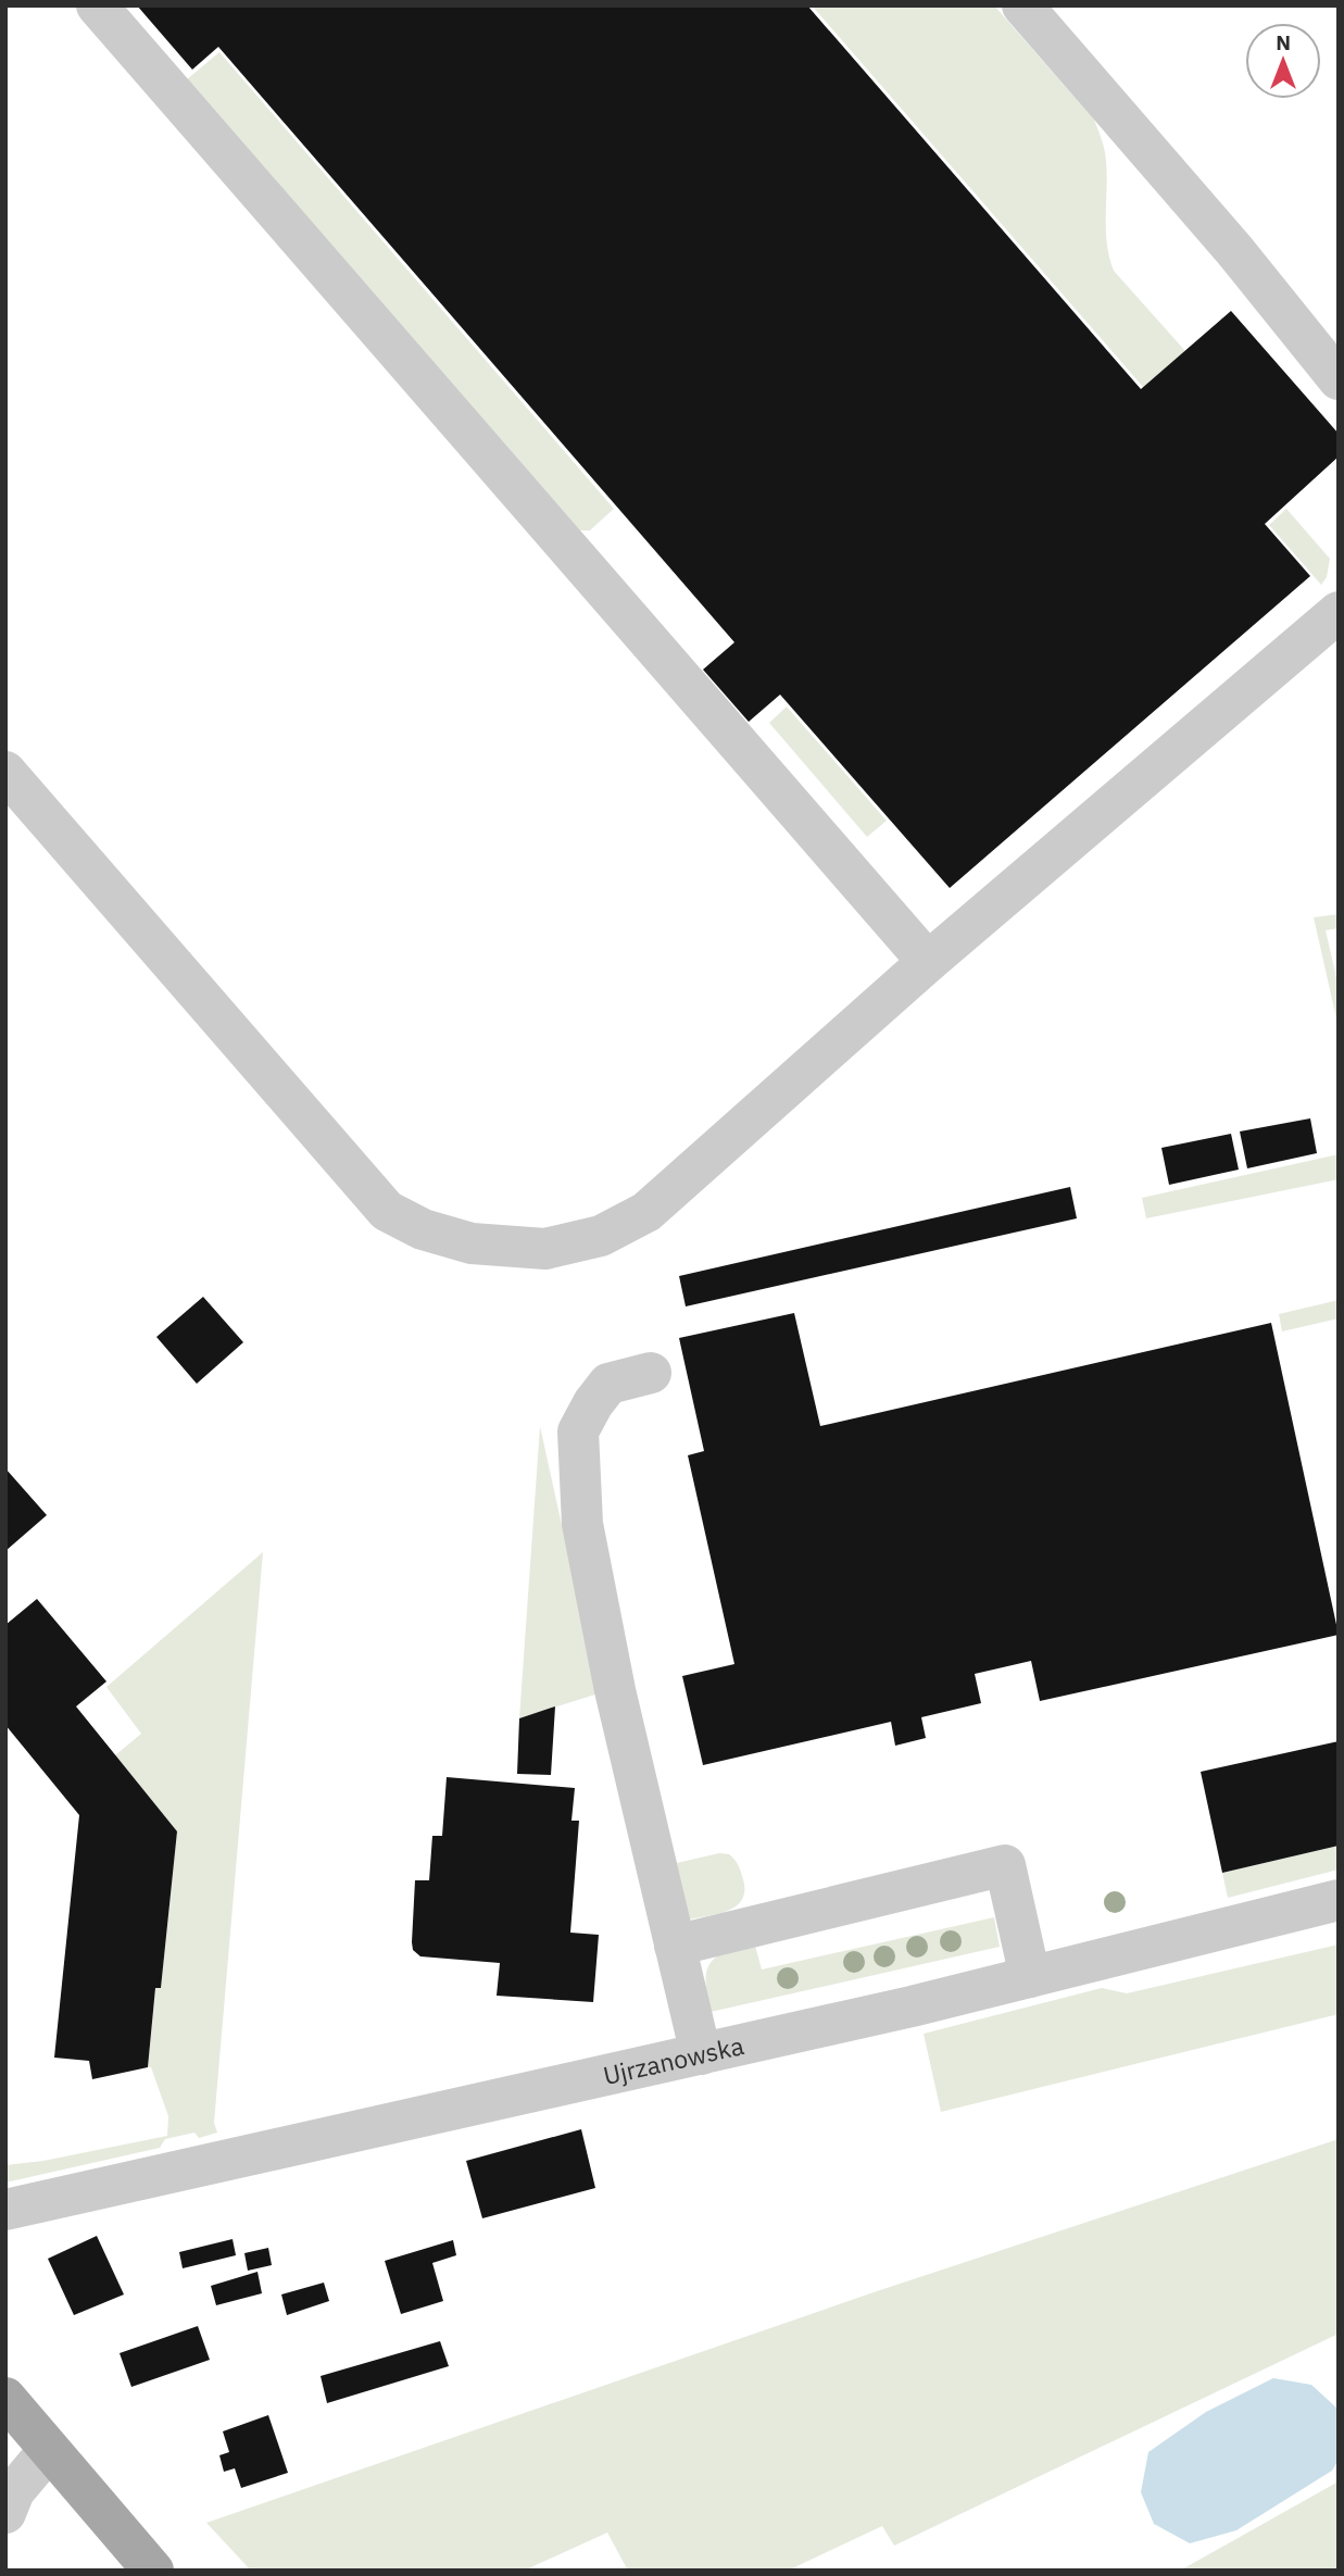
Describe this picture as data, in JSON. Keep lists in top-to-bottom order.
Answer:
{
  "streets": {
    "street": ["Ujrzanowska"]
  },
  "north": "top"
}
